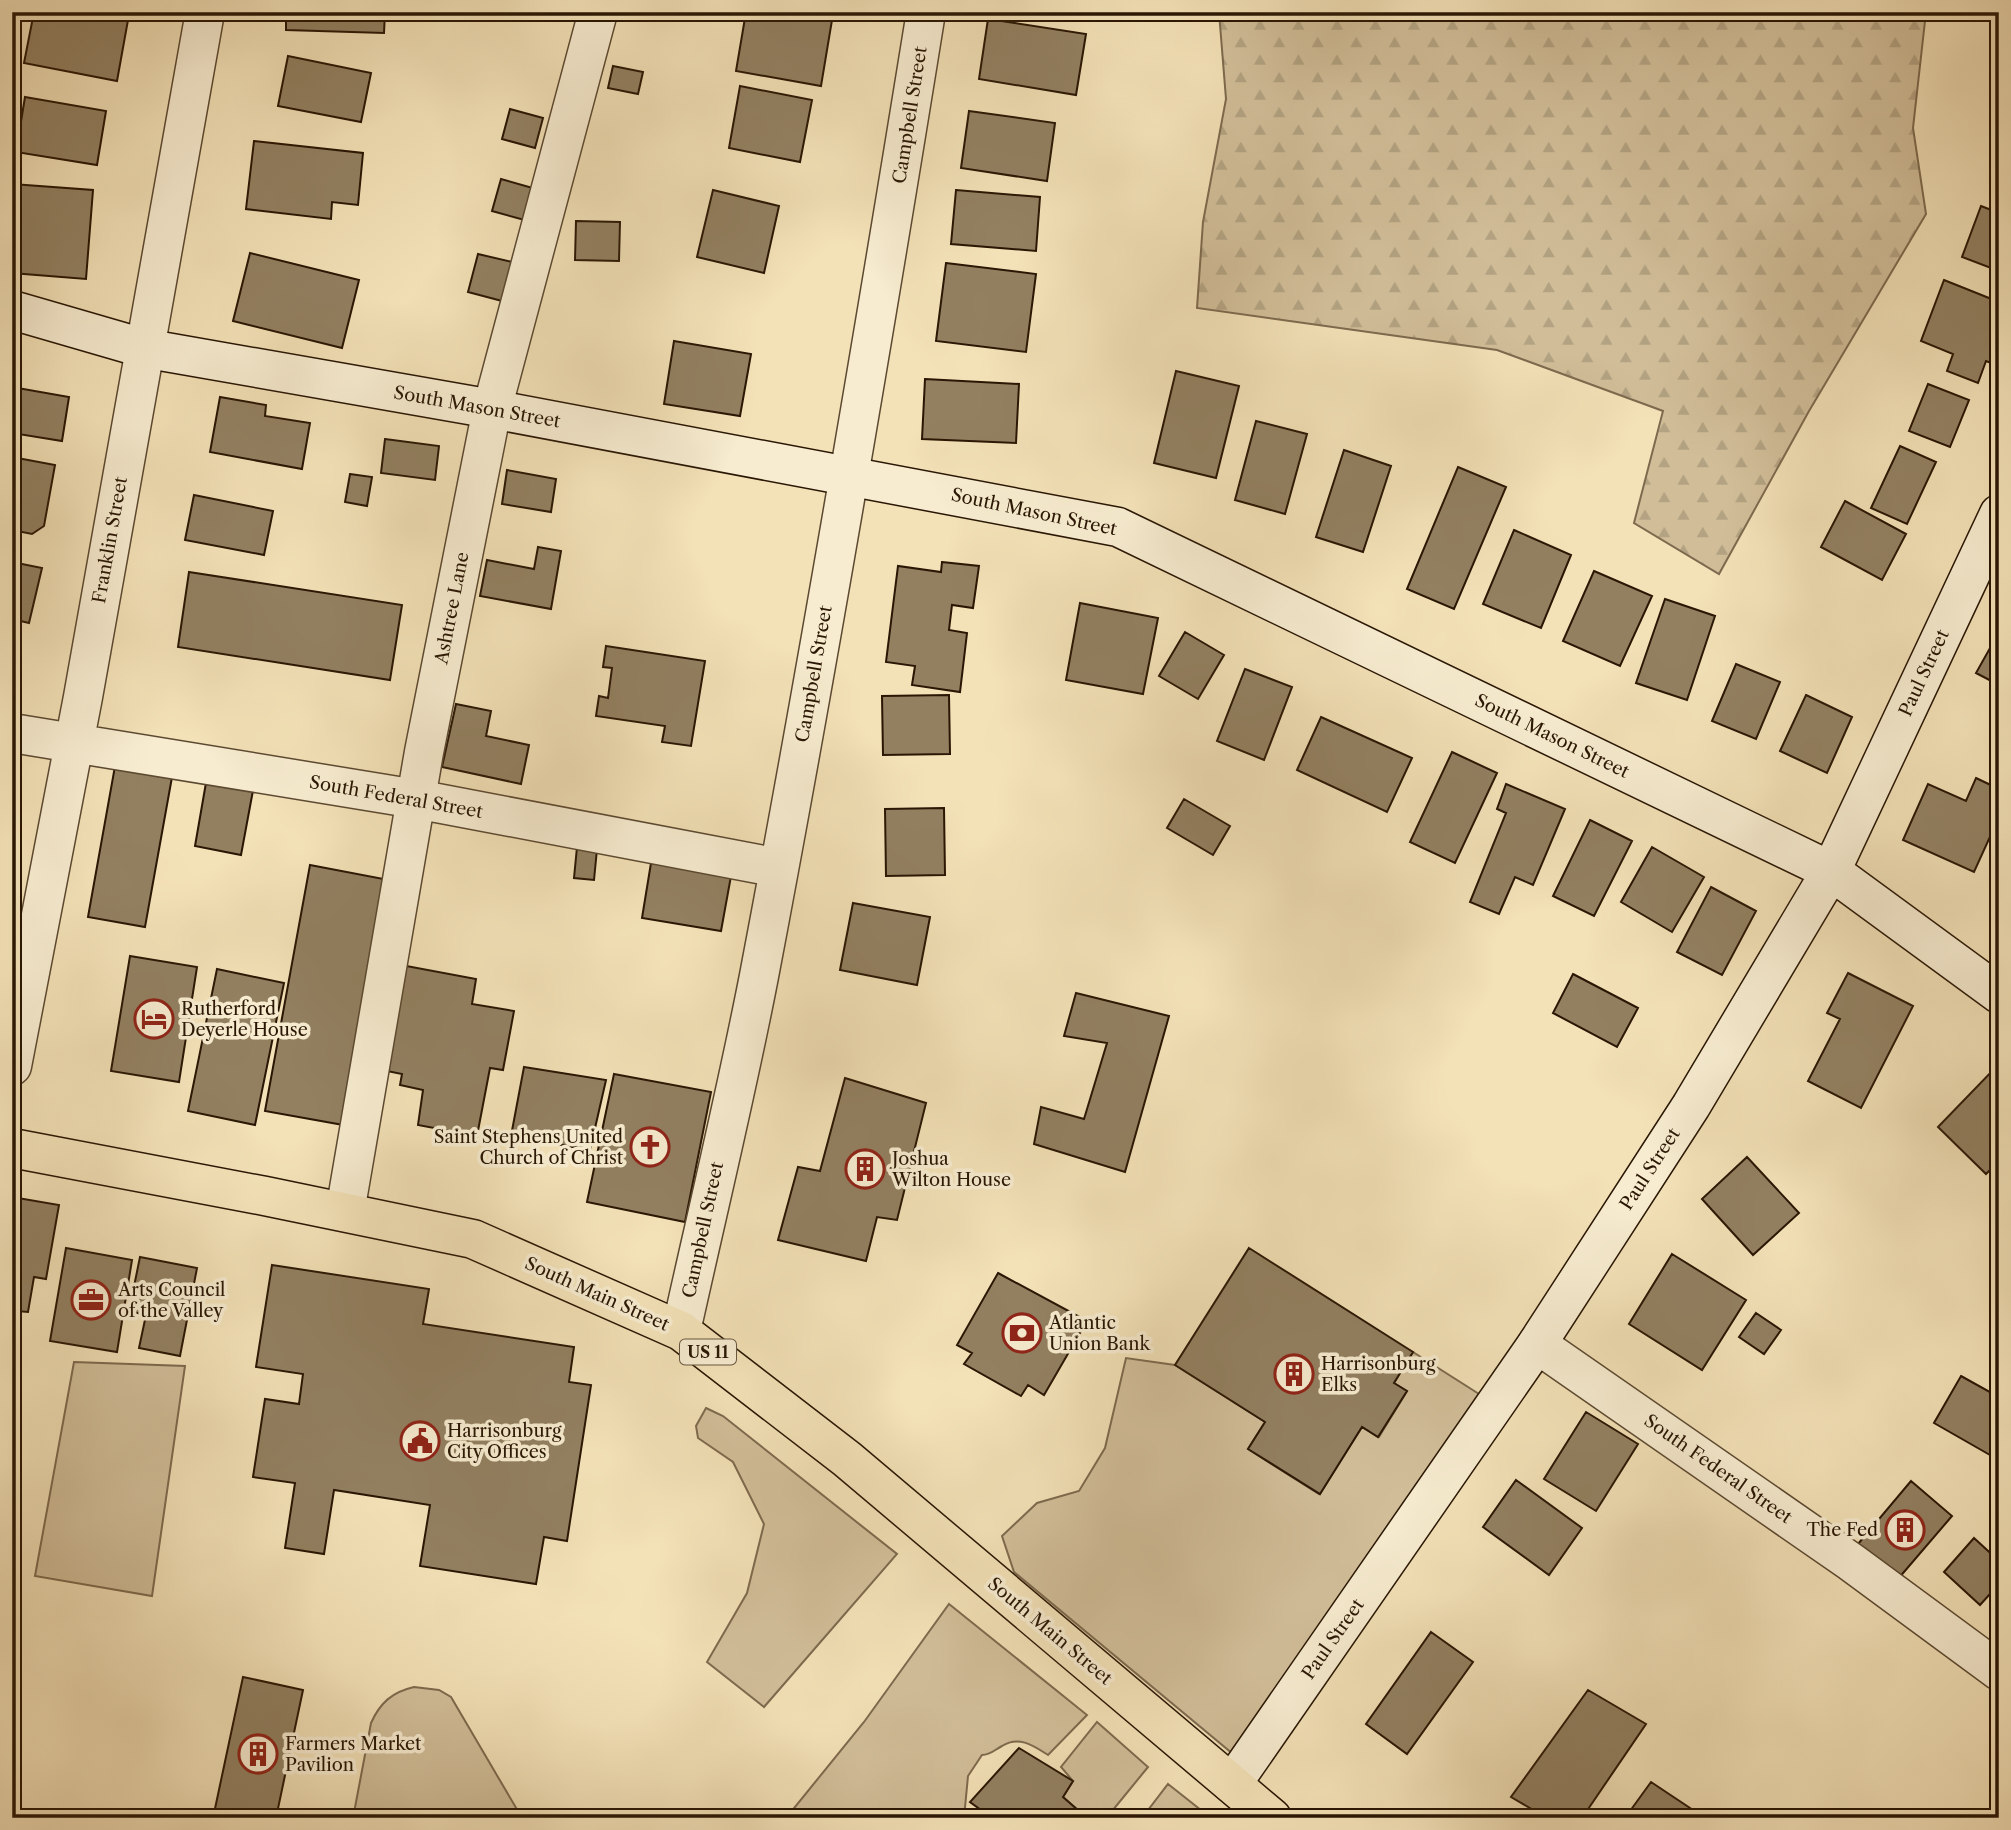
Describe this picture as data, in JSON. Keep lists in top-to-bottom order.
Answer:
{
  "streets": {
    "main road": ["South Main Street", "US 11"],
    "street": [
      "Campbell Street",
      "South Mason Street",
      "Franklin Street",
      "Ashtree Lane",
      "Paul Street",
      "South Federal Street"
    ]
  },
  "crossings": [
    ["Campbell Street", "South Mason Street"],
    ["Campbell Street", "South Federal Street"],
    ["Campbell Street", "South Main Street"],
    ["South Mason Street", "Franklin Street"],
    ["South Mason Street", "Ashtree Lane"],
    ["South Mason Street", "Paul Street"],
    ["Franklin Street", "South Federal Street"],
    ["Ashtree Lane", "South Federal Street"],
    ["Ashtree Lane", "South Main Street"],
    ["Paul Street", "South Federal Street"],
    ["Paul Street", "South Main Street"]
  ],
  "places": {
    "hotel": ["Rutherford Deyerle House"],
    "church": ["Saint Stephens United Church of Christ"],
    "building": [
      "Joshua Wilton House",
      "Harrisonburg Elks",
      "The Fed",
      "Farmers Market Pavilion"
    ],
    "office": ["Arts Council of the Valley"],
    "bank": ["Atlantic Union Bank"],
    "public building": ["Harrisonburg City Offices"]
  }
}
